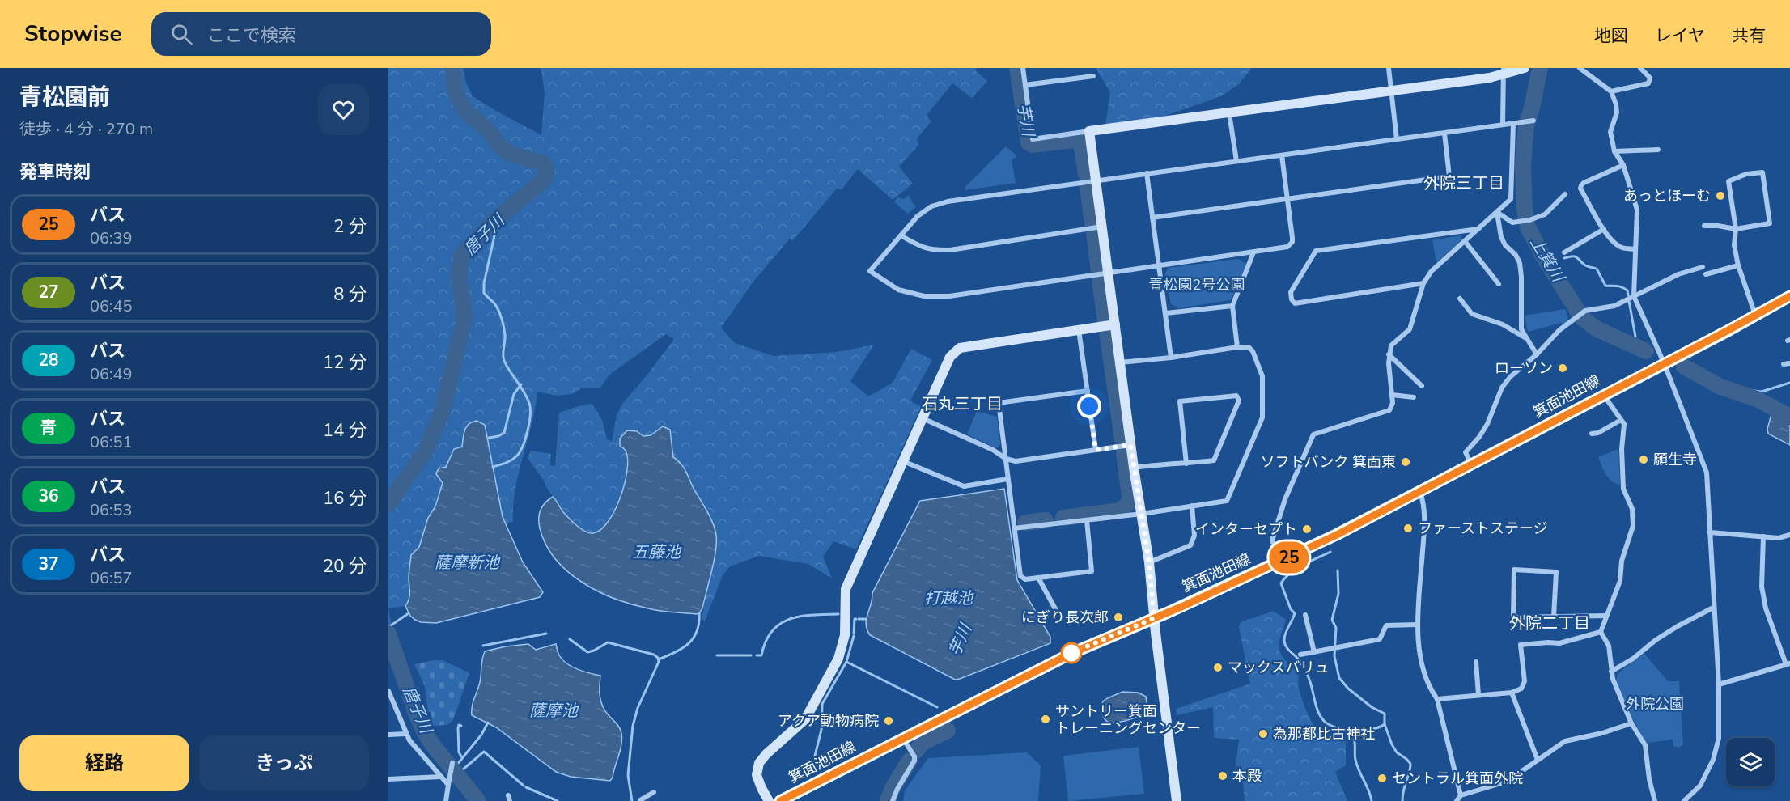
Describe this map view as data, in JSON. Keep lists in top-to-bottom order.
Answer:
{
  "streets": {
    "main road": ["箕面池田線"]
  },
  "districts": ["外院三丁目", "石丸三丁目", "外院二丁目"],
  "water": [
    "芋川",
    "唐子川",
    "上箕川",
    "五藤池",
    "薩摩新池",
    "打越池",
    "薩摩池"
  ],
  "parks": ["青松園2号公園", "外院公園"],
  "places": [
    "あっとほーむ",
    "ローソン",
    "願生寺",
    "ソフトバンク 箕面東",
    "ファーストステージ",
    "インターセプト",
    "にぎり長次郎",
    "マックスバリュ",
    "サントリー箕面 トレーニングセンター",
    "アクア動物病院",
    "為那都比古神社",
    "本殿",
    "セントラル箕面外院"
  ],
  "lines": ["bus line 25"],
  "page": {
    "header": "Stopwise",
    "search": "ここで検索",
    "nav": ["地図", "レイヤ", "共有"],
    "heading": [
      ["青松園前", "徒歩 · 4 分 · 270 m"],
      "発車時刻"
    ],
    "on_map": "25",
    "list": [
      {
        "mark": "25",
        "name": "バス",
        "note": "06:39",
        "value": "2 分"
      },
      {
        "mark": "27",
        "name": "バス",
        "note": "06:45",
        "value": "8 分"
      },
      {
        "mark": "28",
        "name": "バス",
        "note": "06:49",
        "value": "12 分"
      },
      {
        "mark": "青",
        "name": "バス",
        "note": "06:51",
        "value": "14 分"
      },
      {
        "mark": "36",
        "name": "バス",
        "note": "06:53",
        "value": "16 分"
      },
      {
        "mark": "37",
        "name": "バス",
        "note": "06:57",
        "value": "20 分"
      }
    ],
    "buttons": ["経路", "きっぷ"]
  }
}
